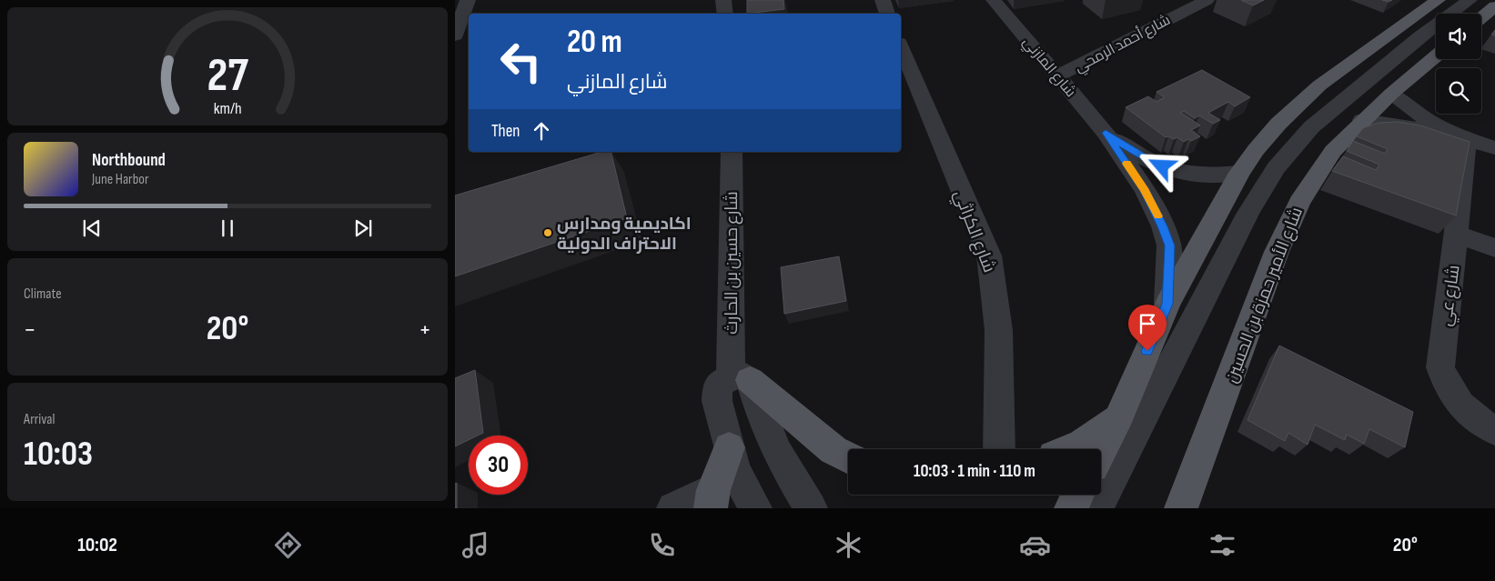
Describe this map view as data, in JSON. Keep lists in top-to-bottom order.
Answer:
{
  "streets": {
    "main road": ["شارع الأمير حمزة بن الحسين"],
    "street": [
      "شارع أحمد الرمحي",
      "شارع المازني",
      "شارع الكراثي",
      "شارع حسين بن الحارث",
      "شارع عي"
    ]
  },
  "crossings": [
    ["شارع أحمد الرمحي", "شارع المازني"]
  ],
  "places": ["اكاديمية ومدارس الاحتراف الدولية"],
  "page": {
    "turn": ["20 m", "شارع المازني"],
    "then": "Then",
    "song": ["Northbound", "June Harbor"],
    "tile": [
      "Climate",
      ["Arrival", "10:03"]
    ],
    "heat": ["−", "20°", "+"],
    "limit": "30",
    "trip": "10:03 · 1 min · 110 m",
    "tabs": ["10:02", "20°"],
    "gauge": ["27", "km/h"]
  }
}
